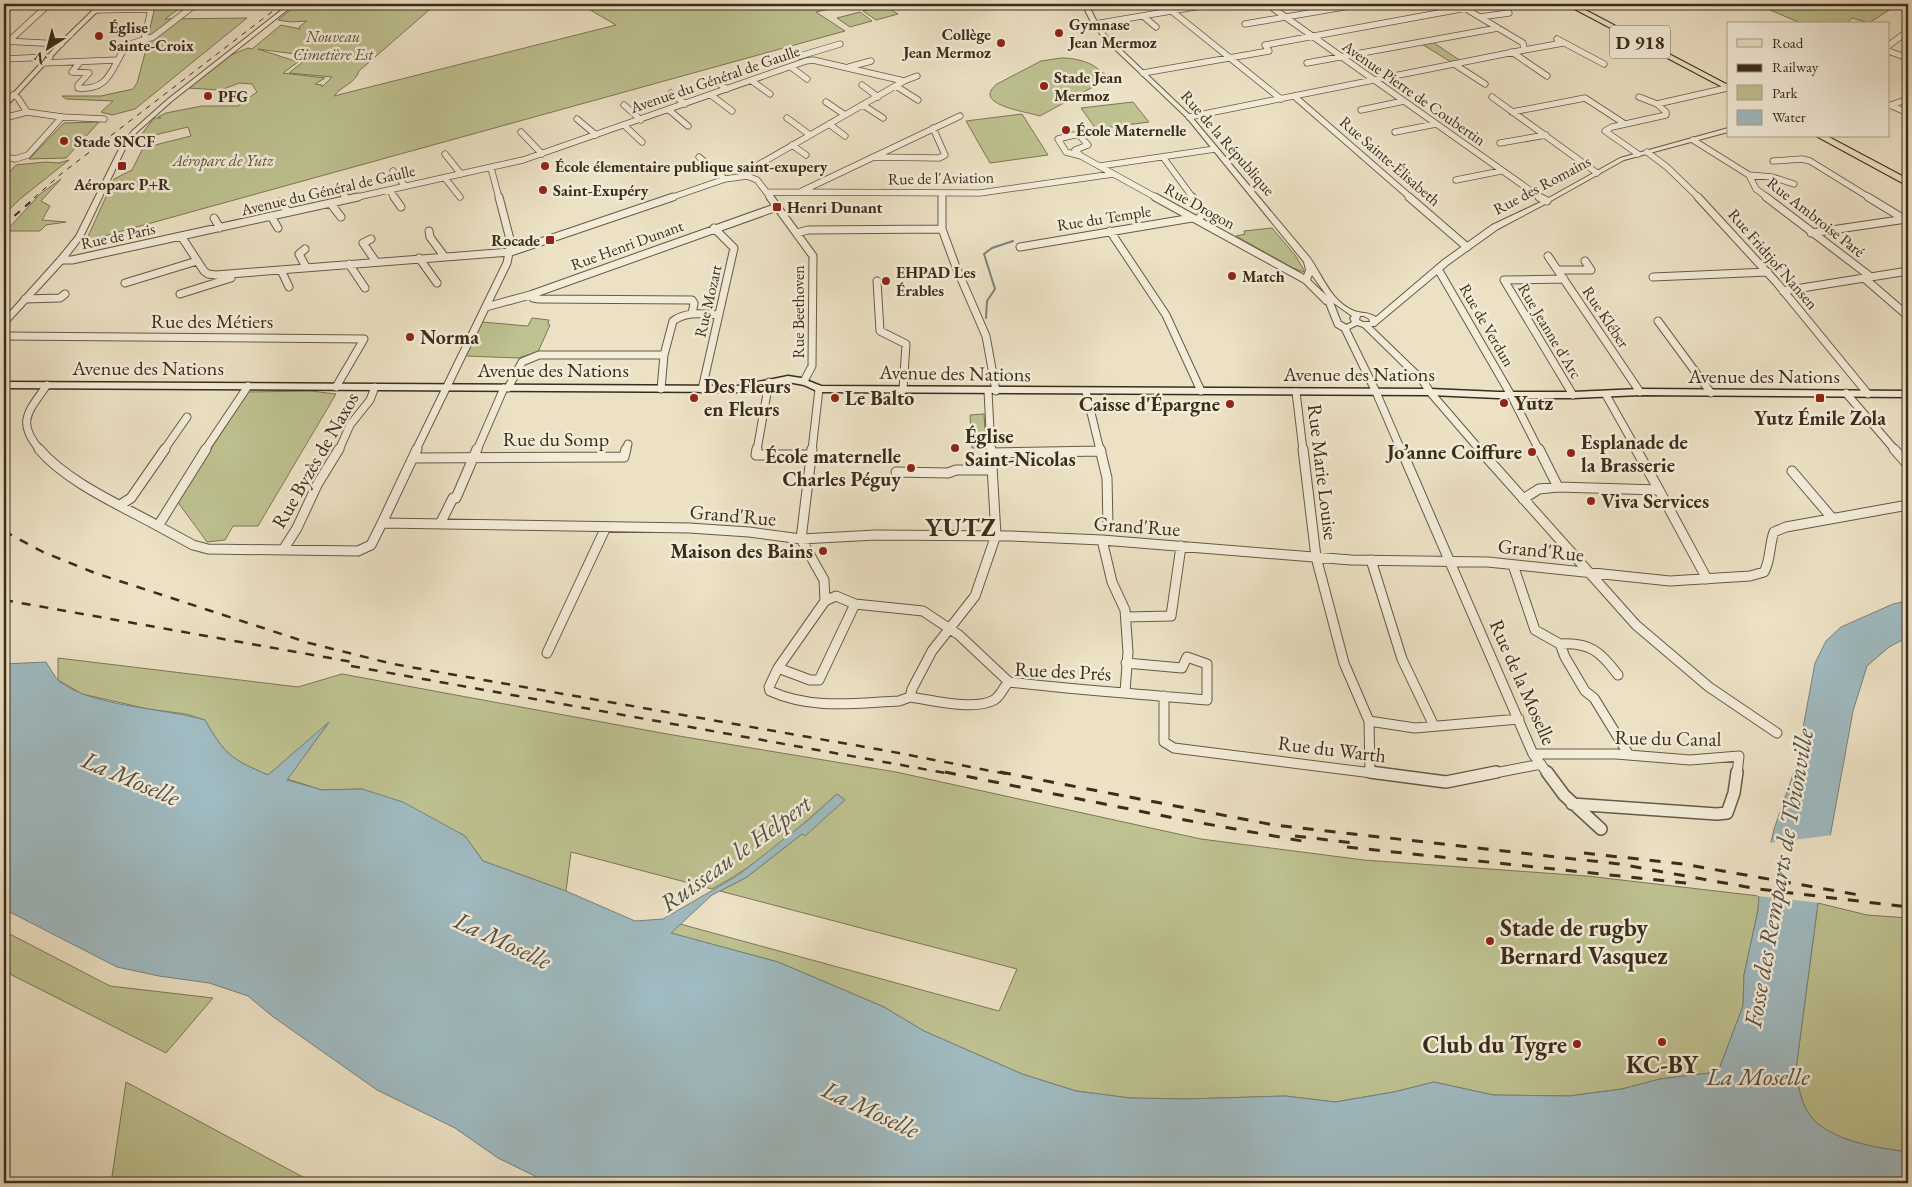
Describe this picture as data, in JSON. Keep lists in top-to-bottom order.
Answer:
{
  "streets": {
    "main road": ["D 918", "Avenue des Nations"],
    "street": [
      "Avenue du Général de Gaulle",
      "Avenue Pierre de Coubertin",
      "Rue de la République",
      "Rue Sainte-Élisabeth",
      "Rue de l'Aviation",
      "Rue des Romains",
      "Rue Drogon",
      "Rue Ambroise Paré",
      "Rue du Temple",
      "Rue de Paris",
      "Rue Henri Dunant",
      "Rue Fridtjof Nansen",
      "Rue Mozart",
      "Rue Beethoven",
      "Rue Kléber",
      "Rue des Métiers",
      "Rue de Verdun",
      "Rue Jeanne d'Arc",
      "Rue du Somp",
      "Rue Byzès de Naxos",
      "Rue Marie Louise",
      "Grand'Rue",
      "Rue des Prés",
      "Rue de la Moselle",
      "Rue du Canal",
      "Rue du Warth"
    ]
  },
  "crossings": [
    ["Avenue du Général de Gaulle", "Rue de Paris"],
    ["Avenue Pierre de Coubertin", "Rue des Romains"],
    ["Rue de la République", "Rue des Romains"],
    ["Rue Sainte-Élisabeth", "Rue des Romains"],
    ["Rue de l'Aviation", "Rue Drogon"],
    ["Rue de l'Aviation", "Rue Beethoven"],
    ["Rue des Romains", "Rue Ambroise Paré"],
    ["Rue des Romains", "Rue Fridtjof Nansen"],
    ["Rue des Romains", "Rue de Verdun"],
    ["Rue Drogon", "Rue du Temple"],
    ["Rue Henri Dunant", "Rue Mozart"],
    ["Rue Henri Dunant", "Rue Beethoven"],
    ["Rue Fridtjof Nansen", "Avenue des Nations"],
    ["Rue Mozart", "Avenue des Nations"],
    ["Rue Beethoven", "Avenue des Nations"],
    ["Rue Kléber", "Rue Jeanne d'Arc"],
    ["Rue Kléber", "Avenue des Nations"],
    ["Rue des Métiers", "Avenue des Nations"],
    ["Rue de Verdun", "Avenue des Nations"],
    ["Rue Jeanne d'Arc", "Avenue des Nations"],
    ["Avenue des Nations", "Rue Byzès de Naxos"],
    ["Avenue des Nations", "Rue Marie Louise"],
    ["Avenue des Nations", "Rue de la Moselle"],
    ["Rue du Somp", "Grand'Rue"],
    ["Rue Marie Louise", "Grand'Rue"],
    ["Grand'Rue", "Rue de la Moselle"],
    ["Rue des Prés", "Rue du Warth"],
    ["Rue de la Moselle", "Rue du Canal"],
    ["Rue de la Moselle", "Rue du Warth"]
  ],
  "districts": ["YUTZ"],
  "water": ["La Moselle", "Ruisseau le Helpert", "Fosse des Remparts de Thionville"],
  "parks": ["Nouveau Cimetière Est", "Aéroparc de Yutz"],
  "places": {
    "other": [
      "Gymnase Jean Mermoz",
      "Église Sainte-Croix",
      "Collège Jean Mermoz",
      "Stade Jean Mermoz",
      "PFG",
      "École Maternelle",
      "Stade SNCF",
      "École élementaire publique saint-exupery",
      "Saint-Exupéry",
      "Match",
      "EHPAD Les Érables",
      "Norma",
      "Des Fleurs en Fleurs",
      "Le Balto",
      "Yutz",
      "Caisse d'Épargne",
      "Église Saint-Nicolas",
      "Jo’anne Coiffure",
      "Esplanade de la Brasserie",
      "École maternelle Charles Péguy",
      "Viva Services",
      "Maison des Bains",
      "Stade de rugby Bernard Vasquez",
      "KC-BY",
      "Club du Tygre"
    ],
    "transit": [
      "Aéroparc P+R",
      "Henri Dunant",
      "Rocade",
      "Yutz Émile Zola"
    ]
  },
  "legend": [
    "Road",
    "Railway",
    "Park",
    "Water"
  ],
  "north": "bottom left"
}
